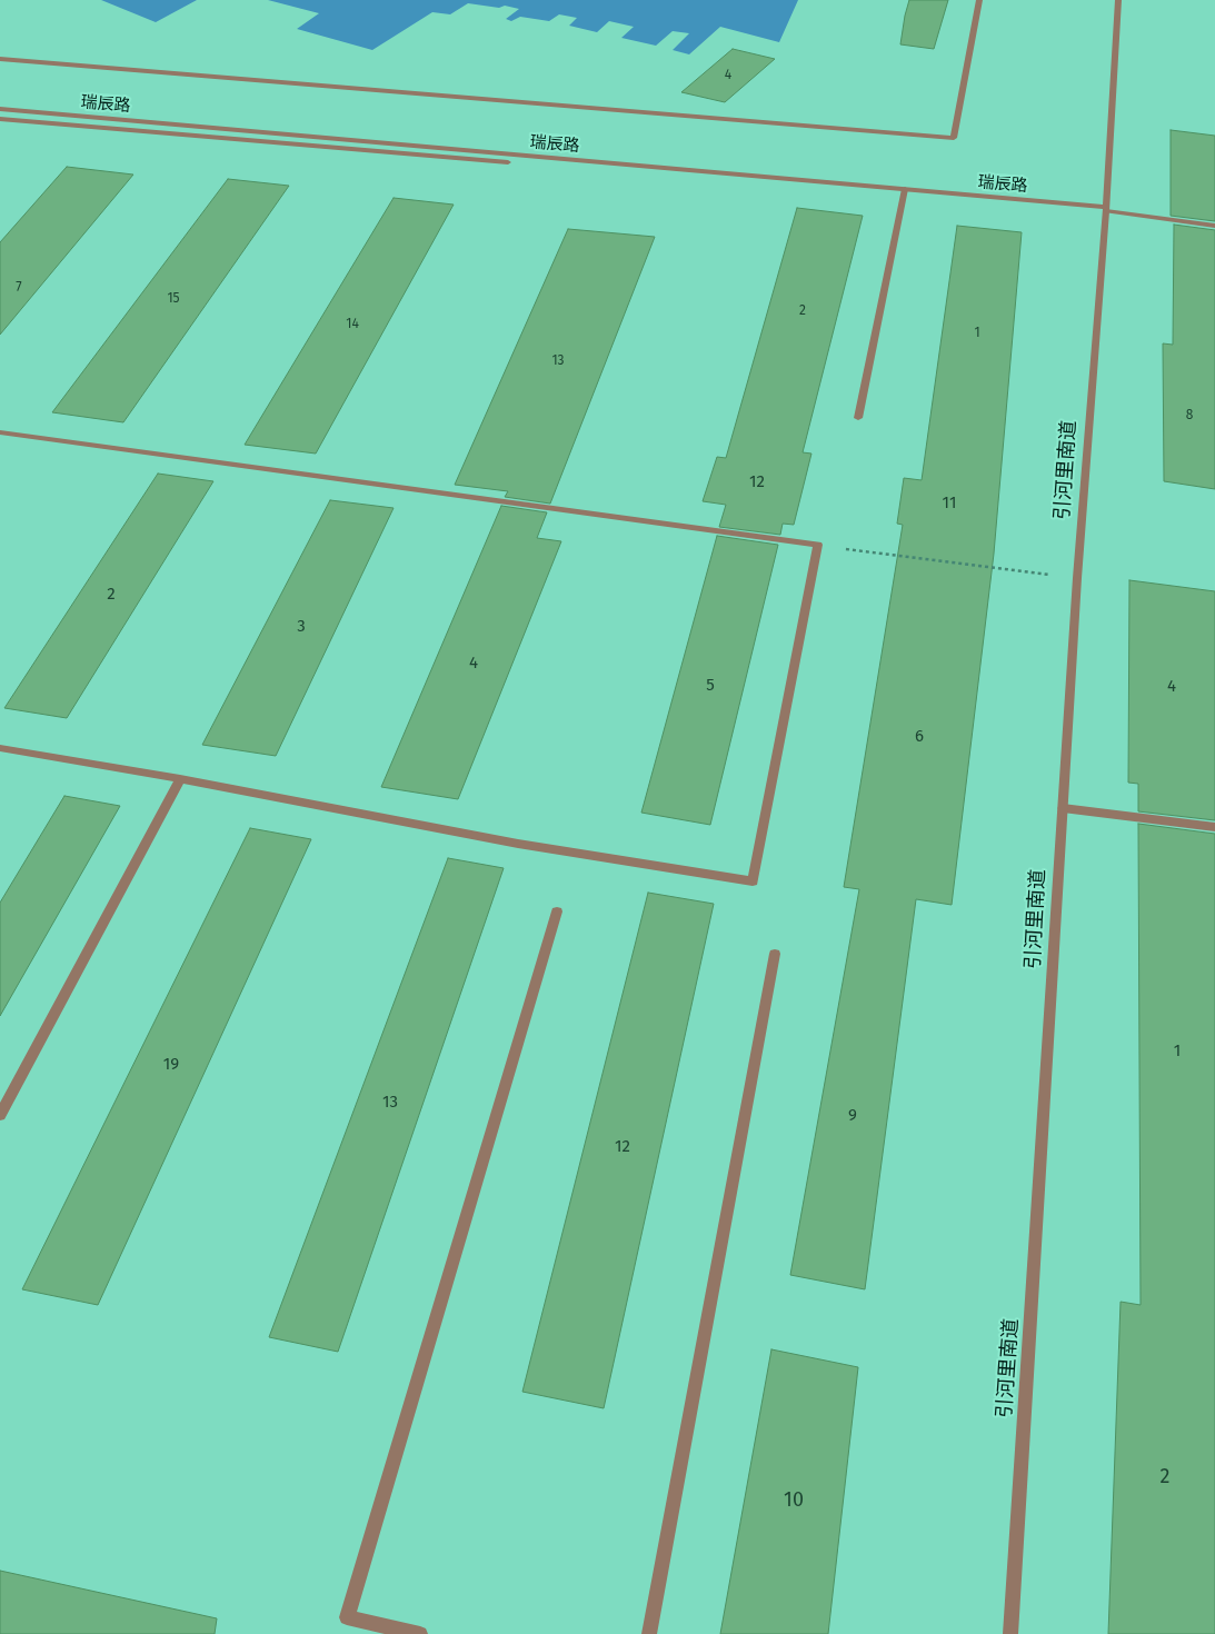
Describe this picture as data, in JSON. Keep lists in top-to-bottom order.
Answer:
{
  "streets": {
    "street": ["瑞辰路", "引河里南道"]
  },
  "crossings": [
    ["瑞辰路", "引河里南道"]
  ],
  "house_numbers": [
    "4",
    "7",
    "15",
    "2",
    "14",
    "1",
    "13",
    "8",
    "12",
    "11",
    "2",
    "3",
    "4",
    "5",
    "4",
    "6",
    "1",
    "19",
    "13",
    "9",
    "12",
    "2",
    "10"
  ]
}
